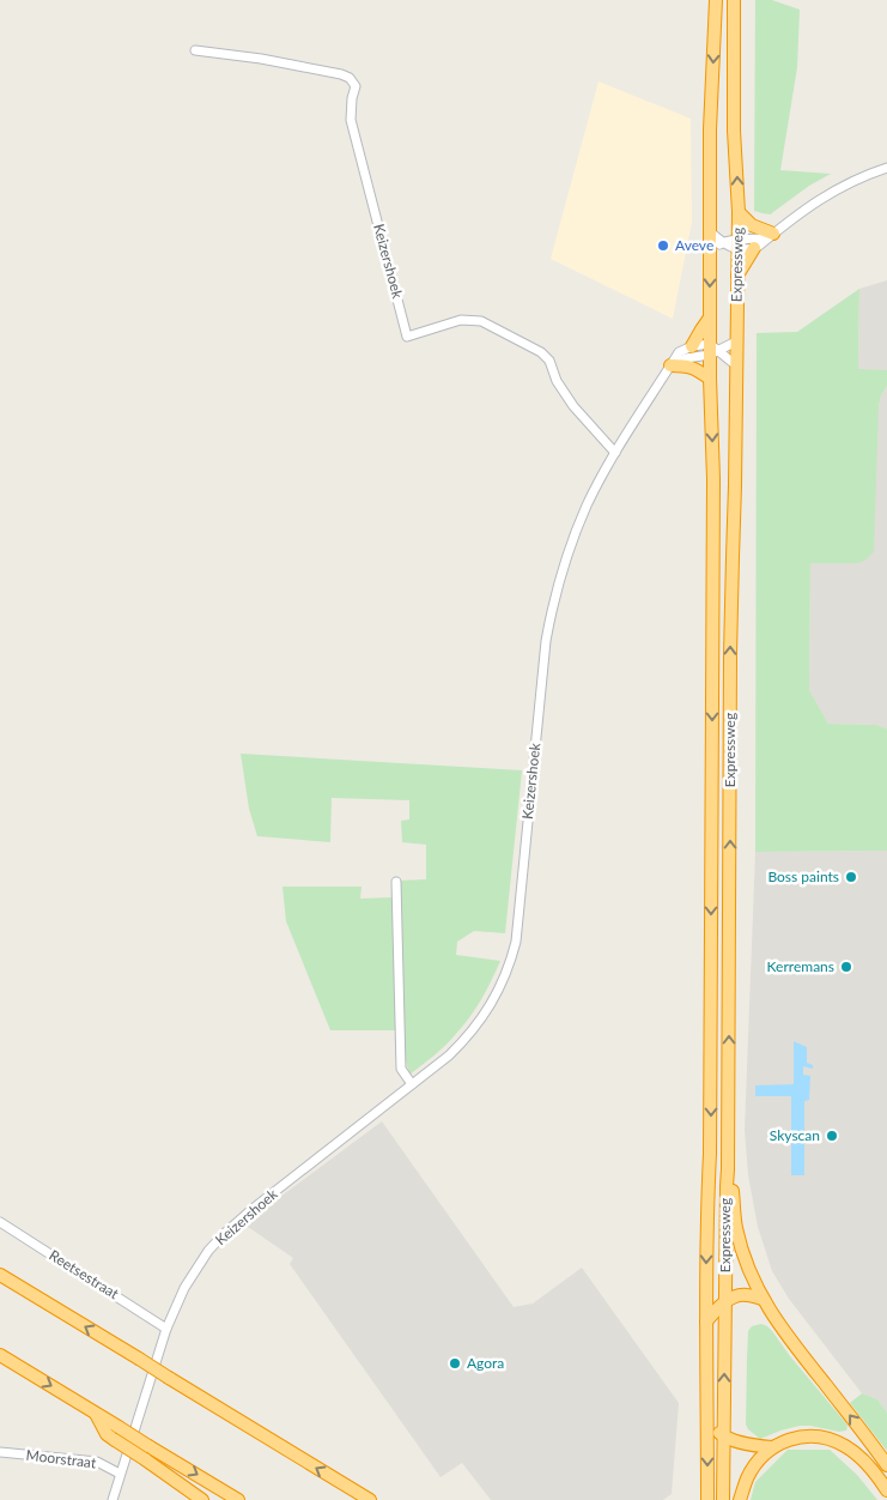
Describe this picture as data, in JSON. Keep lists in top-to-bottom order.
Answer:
{
  "streets": {
    "highway": ["Expressweg"],
    "street": ["Keizershoek", "Reetsestraat", "Moorstraat"]
  },
  "crossings": [
    ["Keizershoek", "Reetsestraat"],
    ["Keizershoek", "Moorstraat"]
  ],
  "places": [
    "Aveve",
    "Boss paints",
    "Kerremans",
    "Skyscan",
    "Agora"
  ]
}
